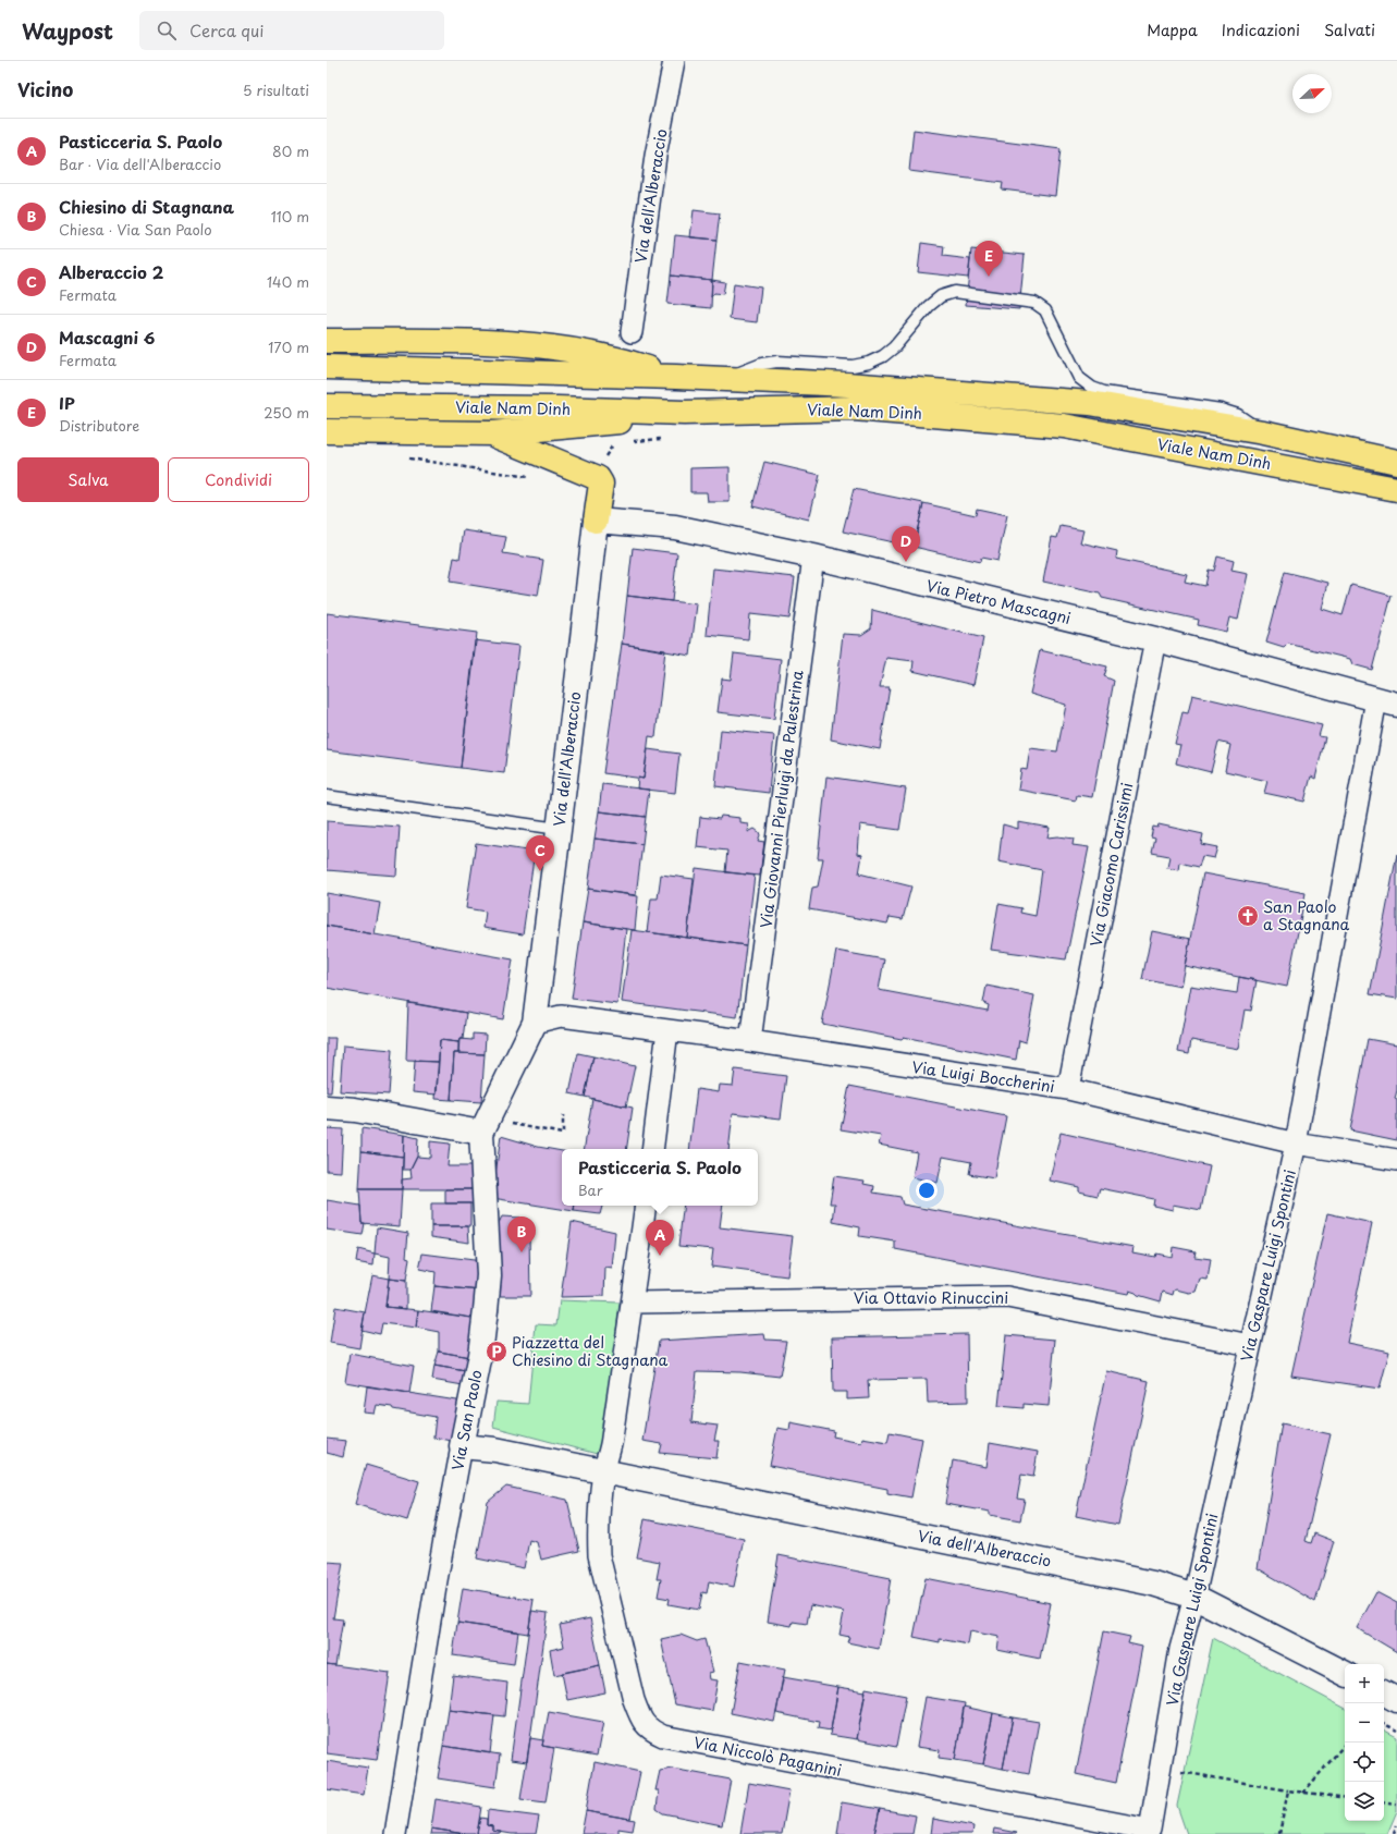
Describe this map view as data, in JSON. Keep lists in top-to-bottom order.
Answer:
{
  "streets": {
    "main road": ["Viale Nam Dinh"],
    "street": [
      "Via dell'Alberaccio",
      "Via Pietro Mascagni",
      "Via Giovanni Pierluigi da Palestrina",
      "Via Giacomo Carissimi",
      "Via Luigi Boccherini",
      "Via Gaspare Luigi Spontini",
      "Via Ottavio Rinuccini",
      "Via San Paolo",
      "Via Niccolò Paganini"
    ]
  },
  "crossings": [
    ["Via dell'Alberaccio", "Via Pietro Mascagni"],
    ["Via dell'Alberaccio", "Via Gaspare Luigi Spontini"],
    ["Via dell'Alberaccio", "Via San Paolo"],
    ["Via dell'Alberaccio", "Via Niccolò Paganini"],
    ["Via Pietro Mascagni", "Via Giovanni Pierluigi da Palestrina"],
    ["Via Pietro Mascagni", "Via Giacomo Carissimi"],
    ["Via Pietro Mascagni", "Via Gaspare Luigi Spontini"],
    ["Via Giovanni Pierluigi da Palestrina", "Via Luigi Boccherini"],
    ["Via Giacomo Carissimi", "Via Luigi Boccherini"],
    ["Via Luigi Boccherini", "Via Gaspare Luigi Spontini"],
    ["Via Gaspare Luigi Spontini", "Via Ottavio Rinuccini"],
    ["Via Gaspare Luigi Spontini", "Via Niccolò Paganini"]
  ],
  "places": {
    "church": ["San Paolo a Stagnana"],
    "parking": ["Piazzetta del Chiesino di Stagnana"]
  },
  "north": "top right",
  "page": {
    "header": "Waypost",
    "search": "Cerca qui",
    "nav": ["Mappa", "Indicazioni", "Salvati"],
    "heading": ["Vicino", "5 risultati"],
    "list": [
      {
        "mark": "A",
        "name": "Pasticceria S. Paolo",
        "note": "Bar · Via dell'Alberaccio",
        "value": "80 m"
      },
      {
        "mark": "B",
        "name": "Chiesino di Stagnana",
        "note": "Chiesa · Via San Paolo",
        "value": "110 m"
      },
      {
        "mark": "C",
        "name": "Alberaccio 2",
        "note": "Fermata",
        "value": "140 m"
      },
      {
        "mark": "D",
        "name": "Mascagni 6",
        "note": "Fermata",
        "value": "170 m"
      },
      {
        "mark": "E",
        "name": "IP",
        "note": "Distributore",
        "value": "250 m"
      }
    ],
    "pins": [
      "E",
      "D",
      "C",
      "B",
      "A"
    ],
    "buttons": ["Salva", "Condividi"],
    "popup": ["Pasticceria S. Paolo", "Bar"],
    "map_buttons": ["+", "−"]
  }
}
